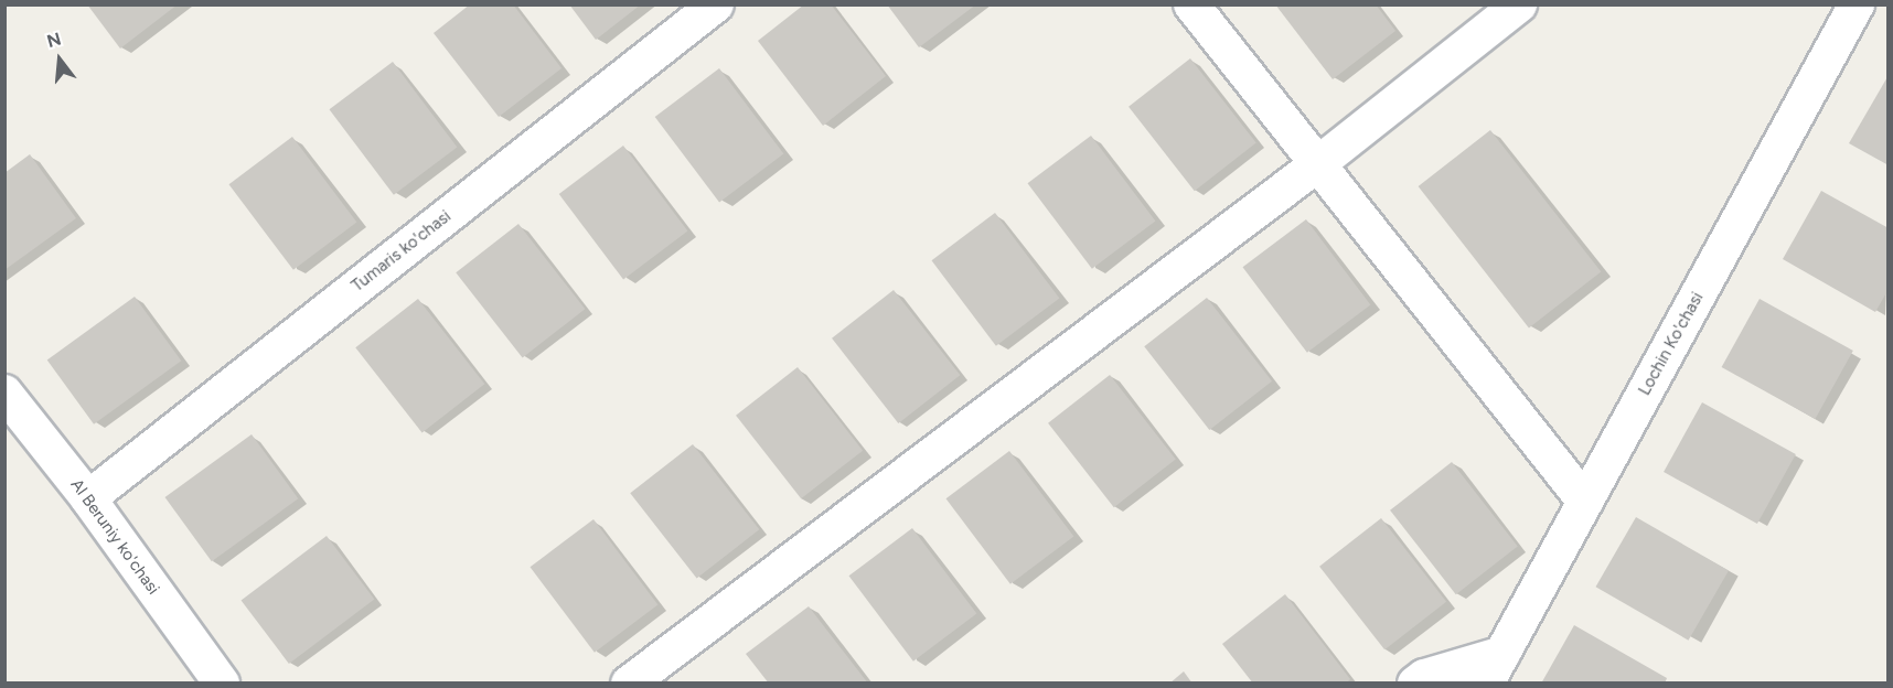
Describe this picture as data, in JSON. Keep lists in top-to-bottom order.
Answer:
{
  "streets": {
    "street": ["Tumaris ko'chasi", "Lochin Ko'chasi", "Al Beruniy ko'chasi"]
  },
  "crossings": [
    ["Tumaris ko'chasi", "Al Beruniy ko'chasi"]
  ],
  "north": "top"
}
